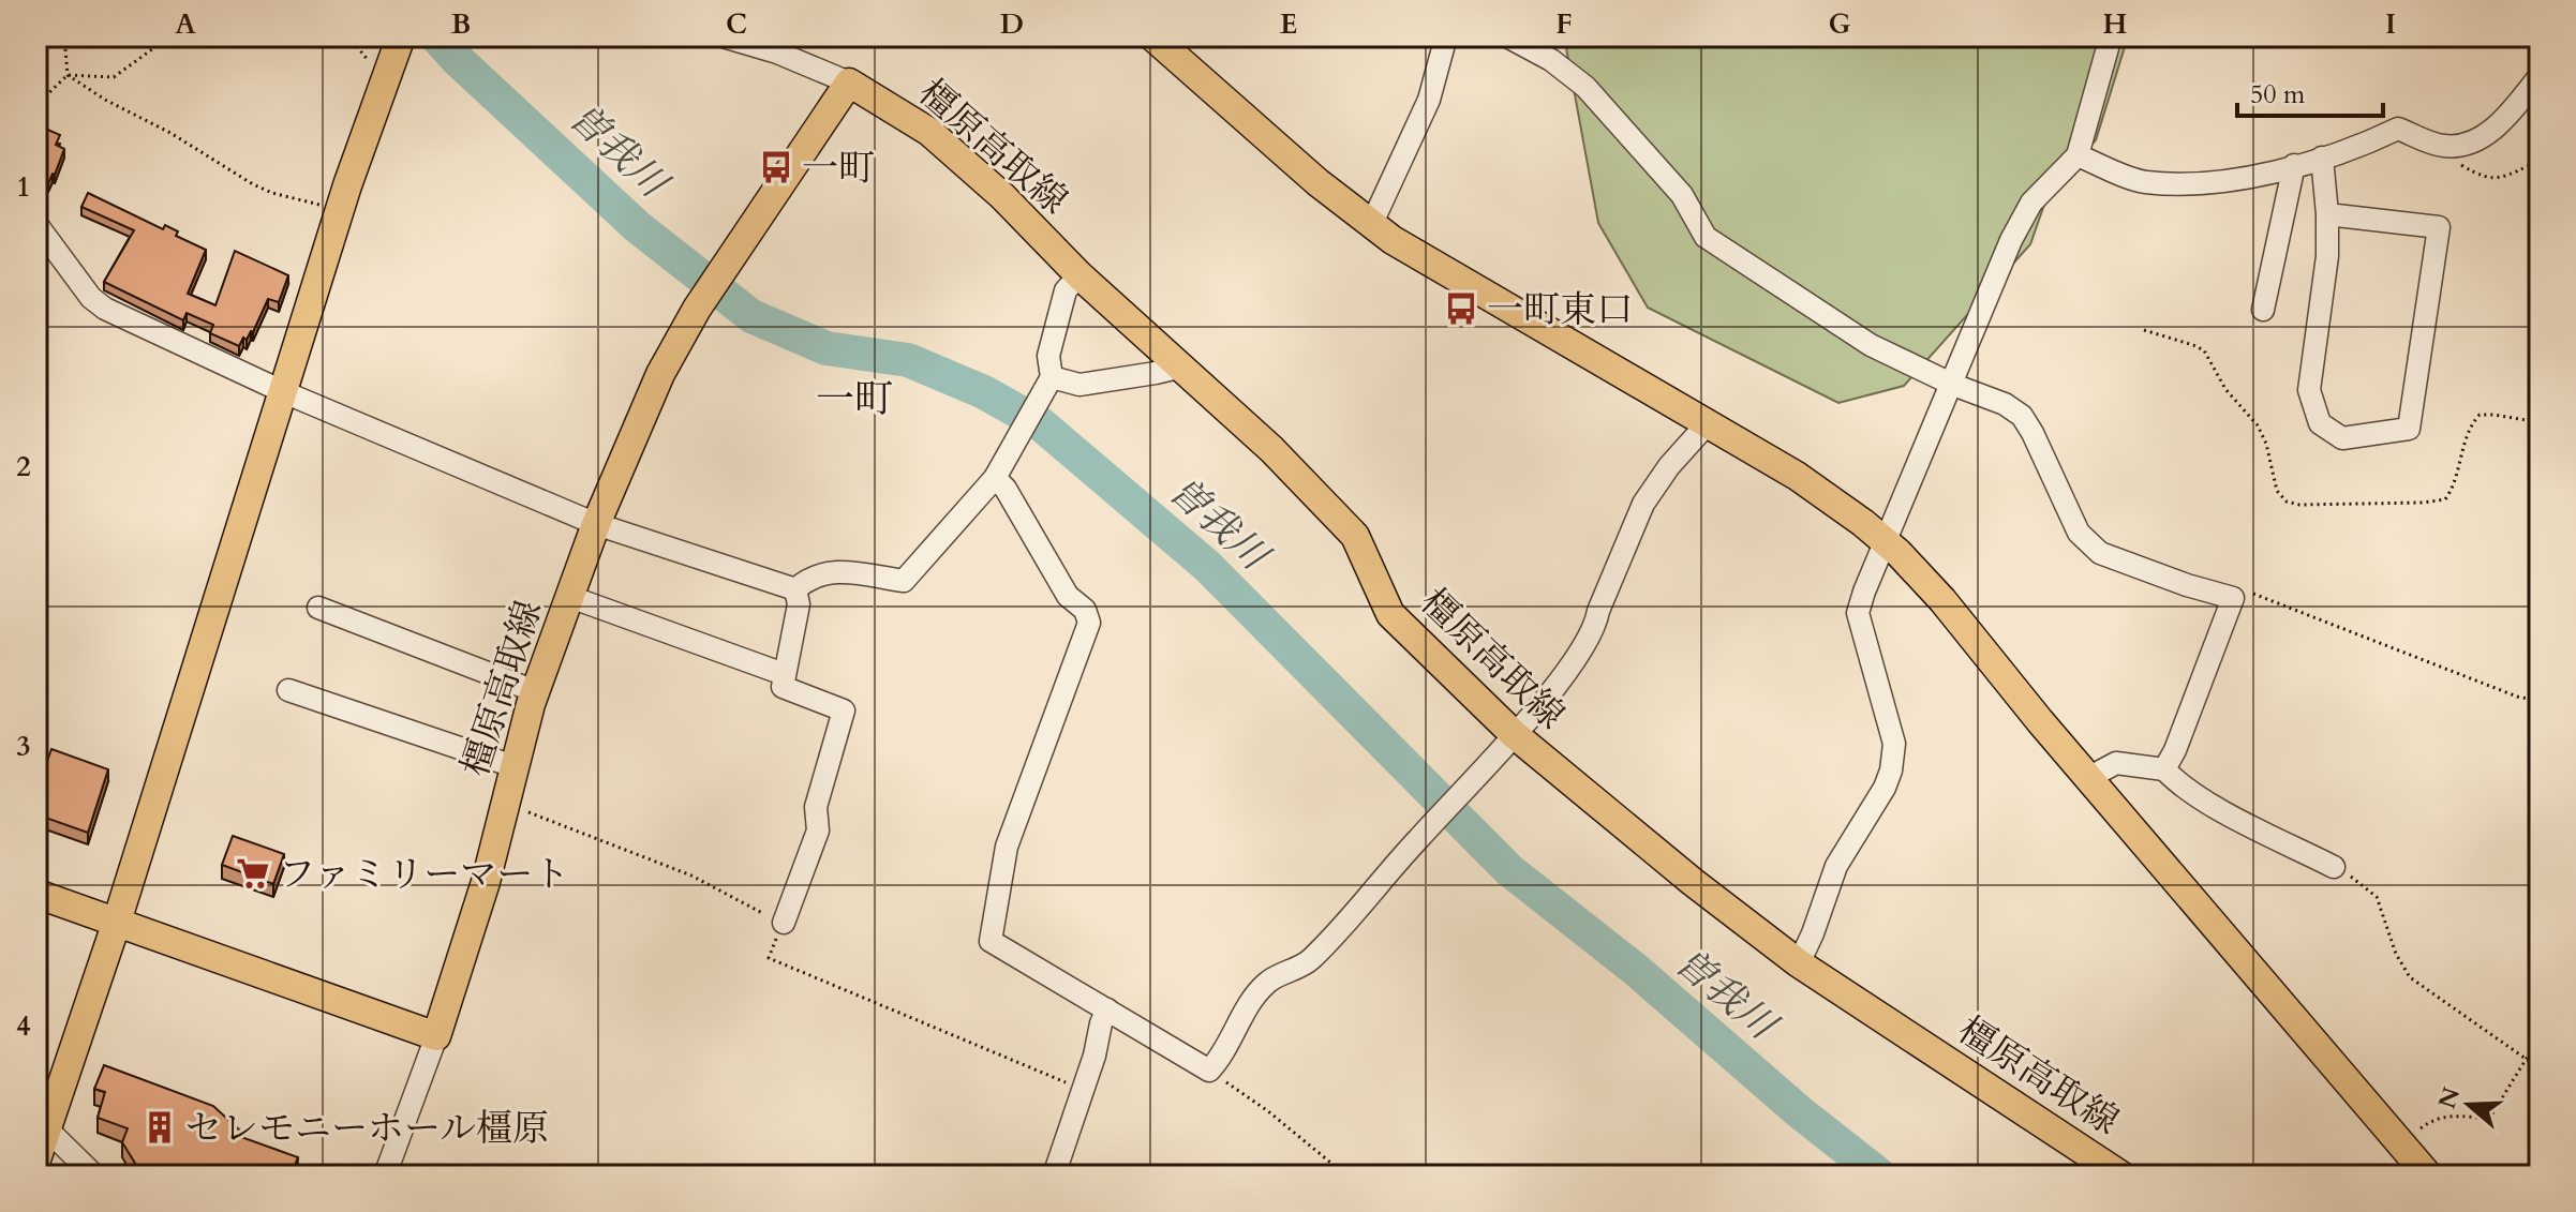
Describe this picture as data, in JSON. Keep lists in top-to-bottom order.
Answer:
{
  "streets": {
    "main road": ["橿原高取線"]
  },
  "districts": ["一町"],
  "water": ["曽我川"],
  "places": {
    "bus stop": ["一町", "一町東口"],
    "supermarket": ["ファミリーマート"],
    "building": ["セレモニーホール橿原"]
  },
  "scale_bar": "50 m",
  "north": "left",
  "grid": {
    "columns": [
      "A",
      "B",
      "C",
      "D",
      "E",
      "F",
      "G",
      "H",
      "I"
    ],
    "rows": [
      "1",
      "2",
      "3",
      "4"
    ]
  }
}
